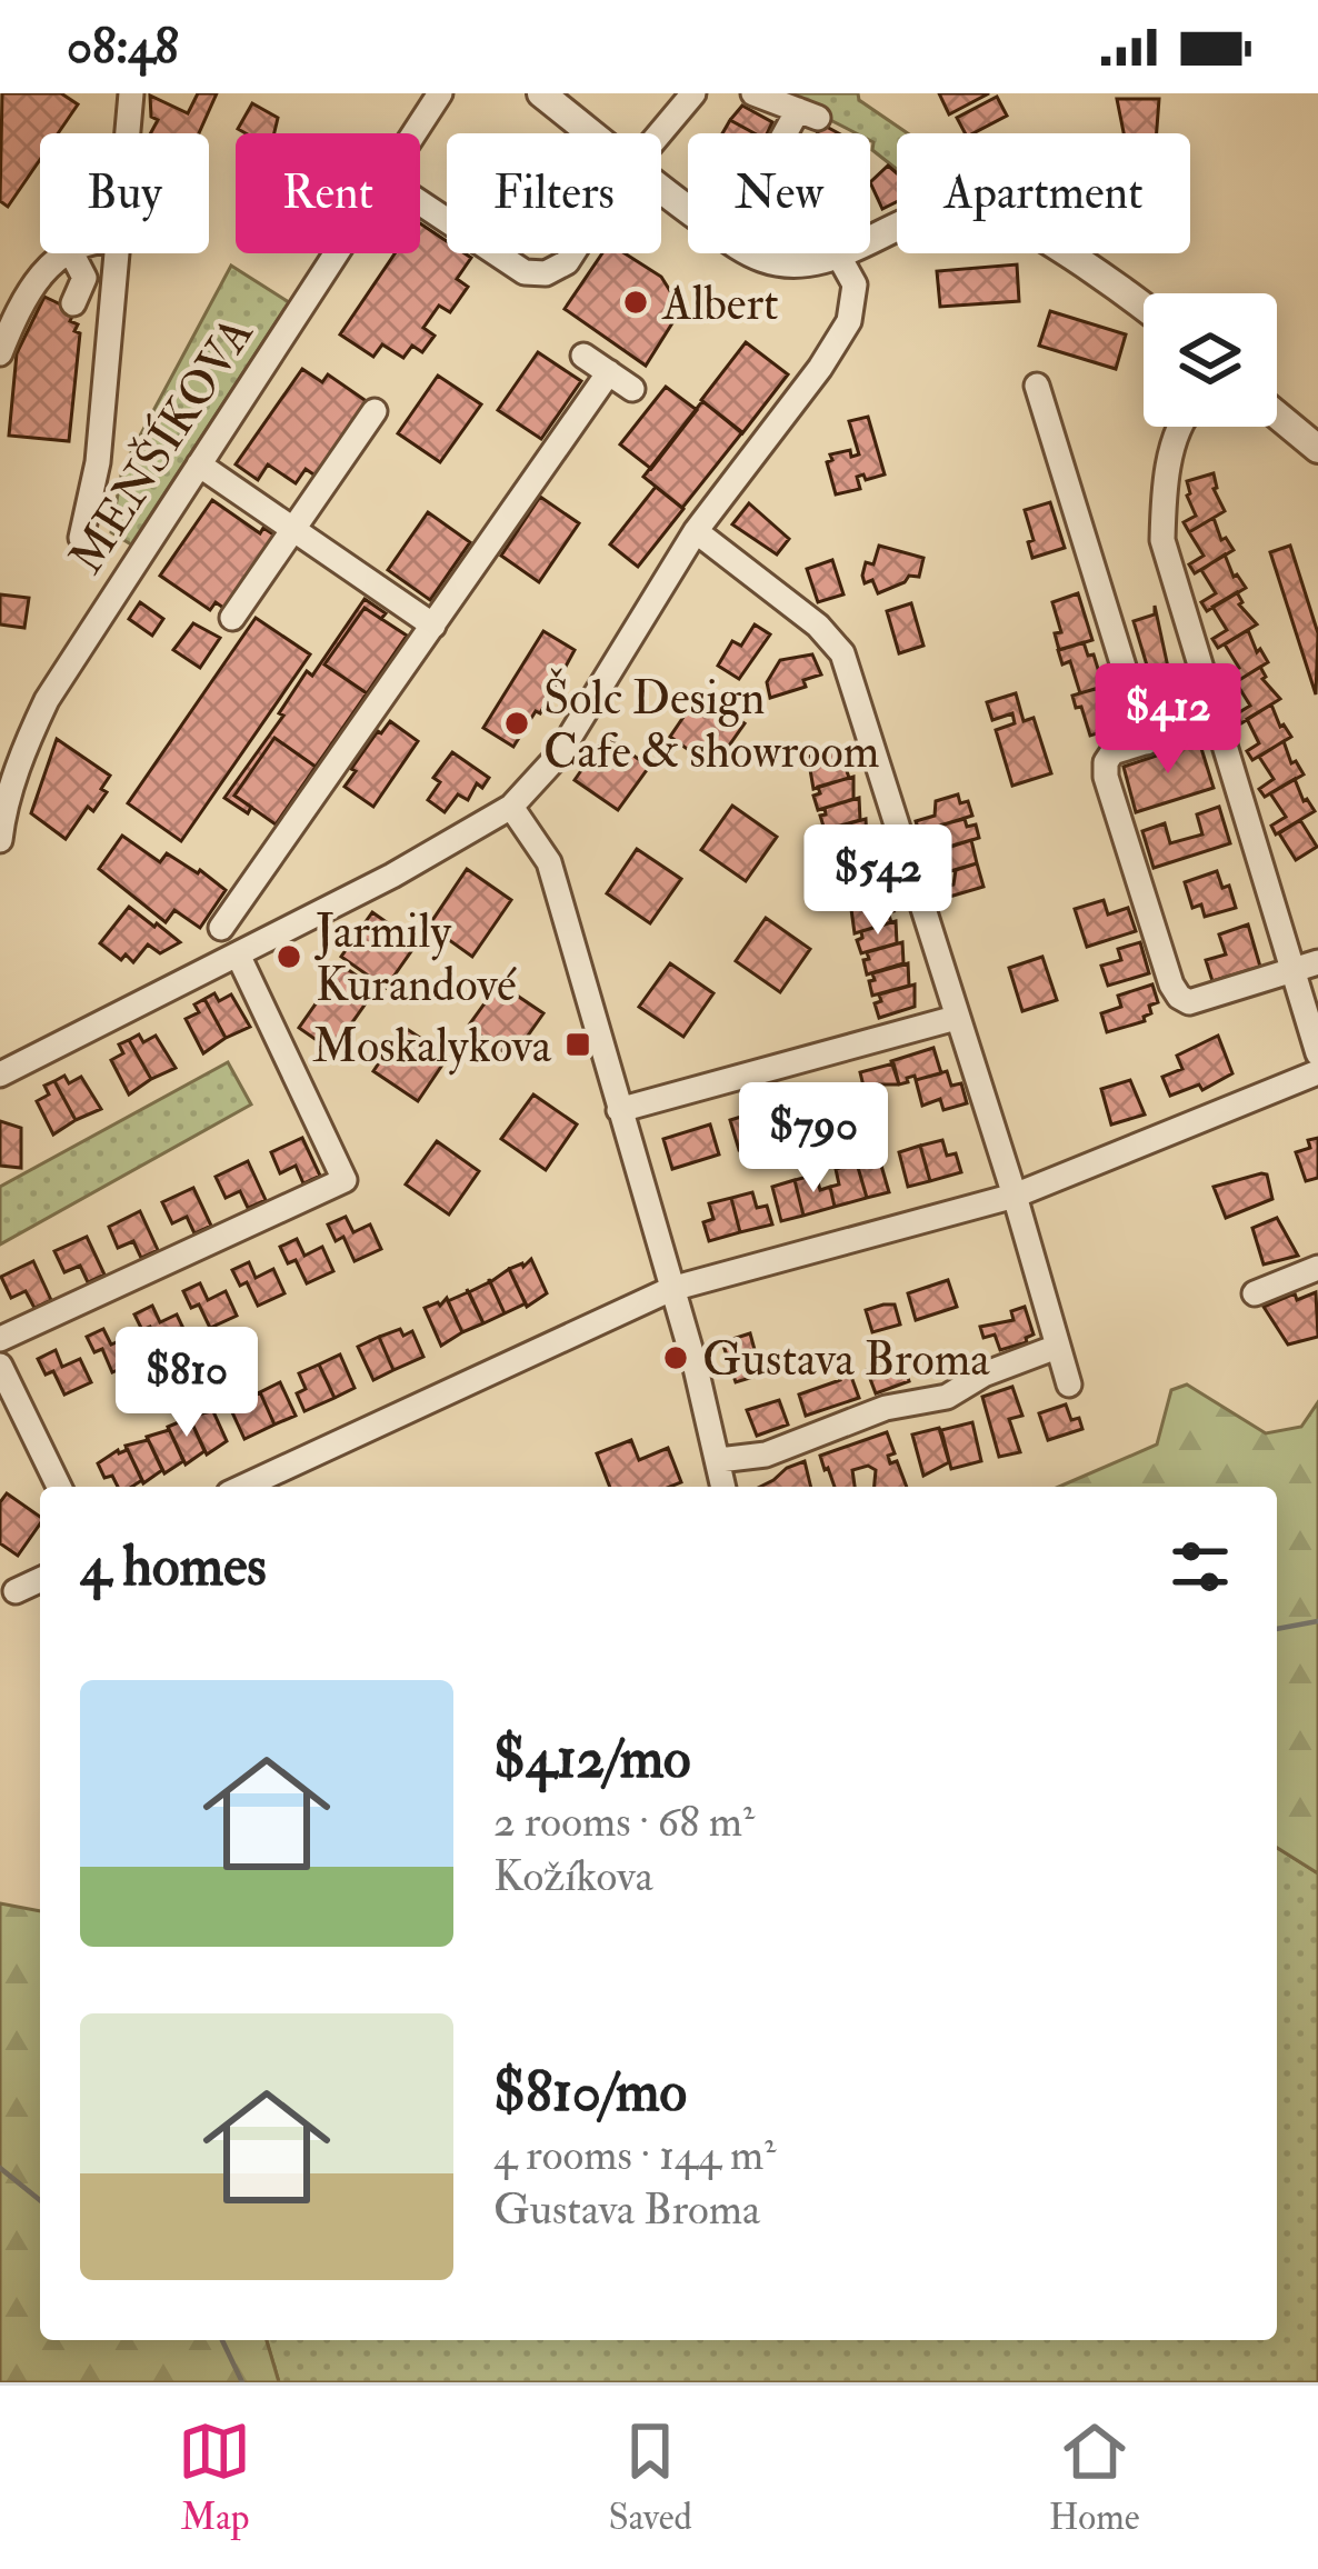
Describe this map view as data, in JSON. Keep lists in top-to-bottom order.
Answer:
{
  "streets": {
    "street": ["MENŠÍKOVA"]
  },
  "places": {
    "other": [
      "Albert",
      "Šolc Design Cafe & showroom",
      "Jarmily Kurandové",
      "Gustava Broma"
    ],
    "transit": ["Moskalykova"]
  },
  "page": {
    "status": "08:48",
    "chip": [
      "Buy",
      "Rent",
      "Filters",
      "New",
      "Apartment"
    ],
    "price": [
      "$412",
      "$542",
      "$790",
      "$810"
    ],
    "heading": "4 homes",
    "list": [
      {
        "name": "$412/mo",
        "note": "2 rooms · 68 m² · Kožíkova"
      },
      {
        "name": "$810/mo",
        "note": "4 rooms · 144 m² · Gustava Broma"
      }
    ],
    "tabs": ["Map", "Saved", "Home"]
  }
}
